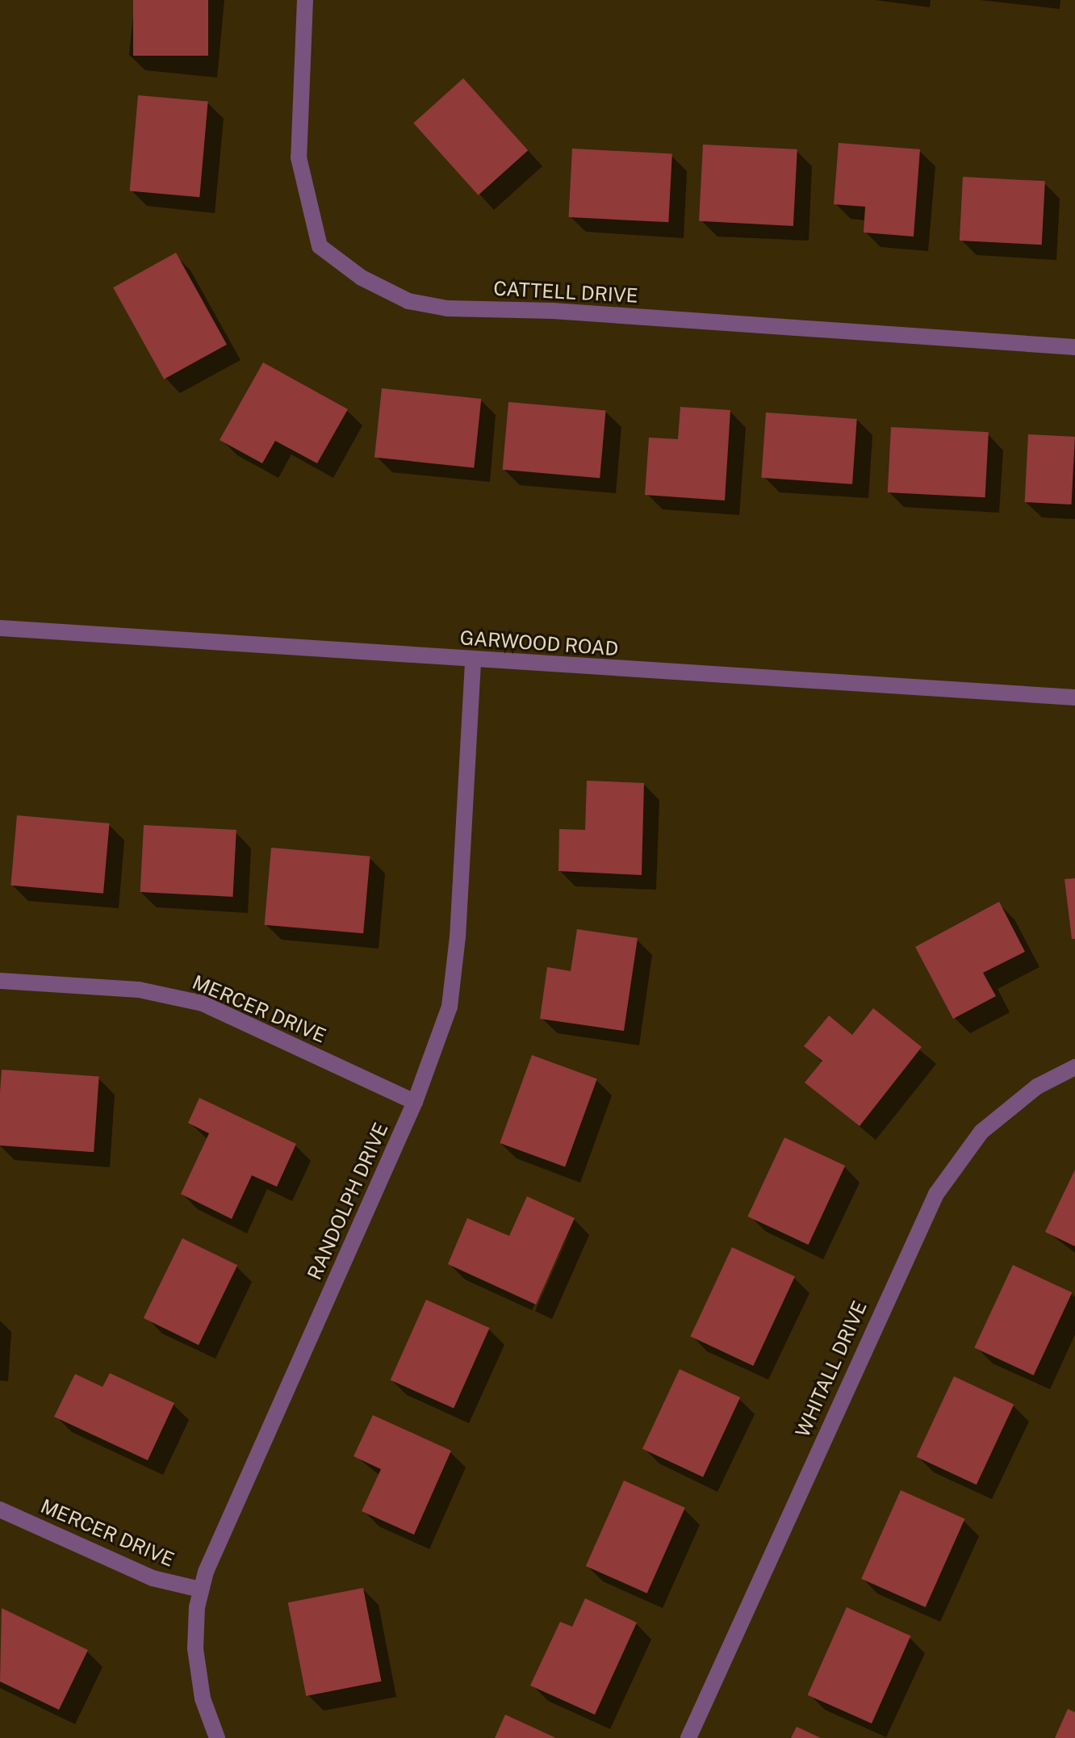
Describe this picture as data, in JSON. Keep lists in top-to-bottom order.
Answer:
{
  "streets": {
    "street": [
      "CATTELL DRIVE",
      "GARWOOD ROAD",
      "MERCER DRIVE",
      "RANDOLPH DRIVE",
      "WHITALL DRIVE"
    ]
  },
  "crossings": [
    ["GARWOOD ROAD", "RANDOLPH DRIVE"],
    ["MERCER DRIVE", "RANDOLPH DRIVE"]
  ]
}
